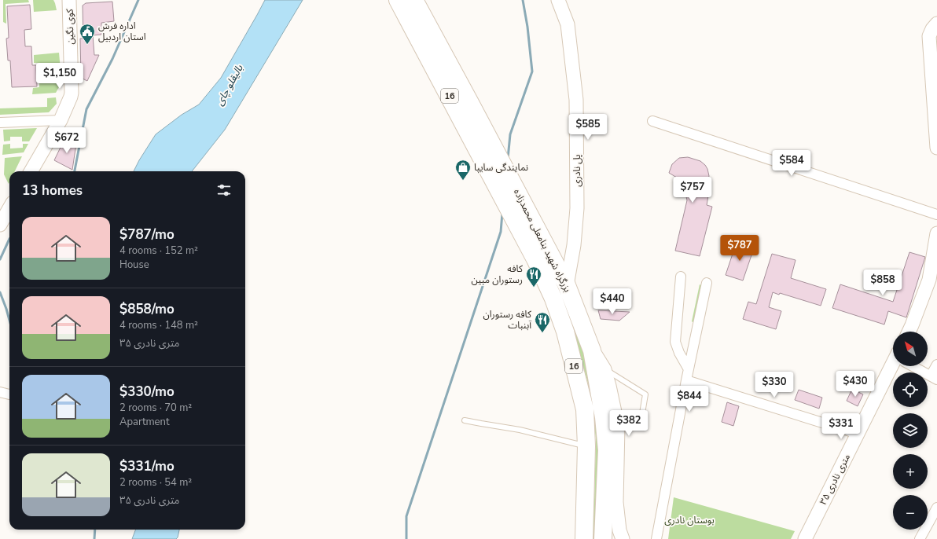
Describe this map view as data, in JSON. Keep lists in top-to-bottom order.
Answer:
{
  "streets": {
    "highway": ["16", "بزرگراه شهید بنامعلی محمدزاده"],
    "street": ["کوی نگین", "پل نادری", "۳۵ متری نادری"]
  },
  "crossings": [
    ["پل نادری", "بزرگراه شهید بنامعلی محمدزاده"]
  ],
  "water": ["بالیقلو چای"],
  "parks": ["بوستان نادری"],
  "places": {
    "public building": ["اداره فرش استان اردبیل"],
    "shop": ["نمایندگی سایپا"],
    "restaurant": ["کافه رستوران مبین", "کافه رستوران آبنبات"]
  },
  "north": "top left",
  "page": {
    "price": [
      "$1,150",
      "$585",
      "$672",
      "$584",
      "$757",
      "$787",
      "$858",
      "$440",
      "$430",
      "$330",
      "$844",
      "$382",
      "$331"
    ],
    "heading": "13 homes",
    "list": [
      {
        "name": "$787/mo",
        "note": "4 rooms · 152 m² · House"
      },
      {
        "name": "$858/mo",
        "note": "4 rooms · 148 m² · ۳۵ متری نادری"
      },
      {
        "name": "$330/mo",
        "note": "2 rooms · 70 m² · Apartment"
      },
      {
        "name": "$331/mo",
        "note": "2 rooms · 54 m² · ۳۵ متری نادری"
      }
    ],
    "map_buttons": ["+", "−"]
  }
}
